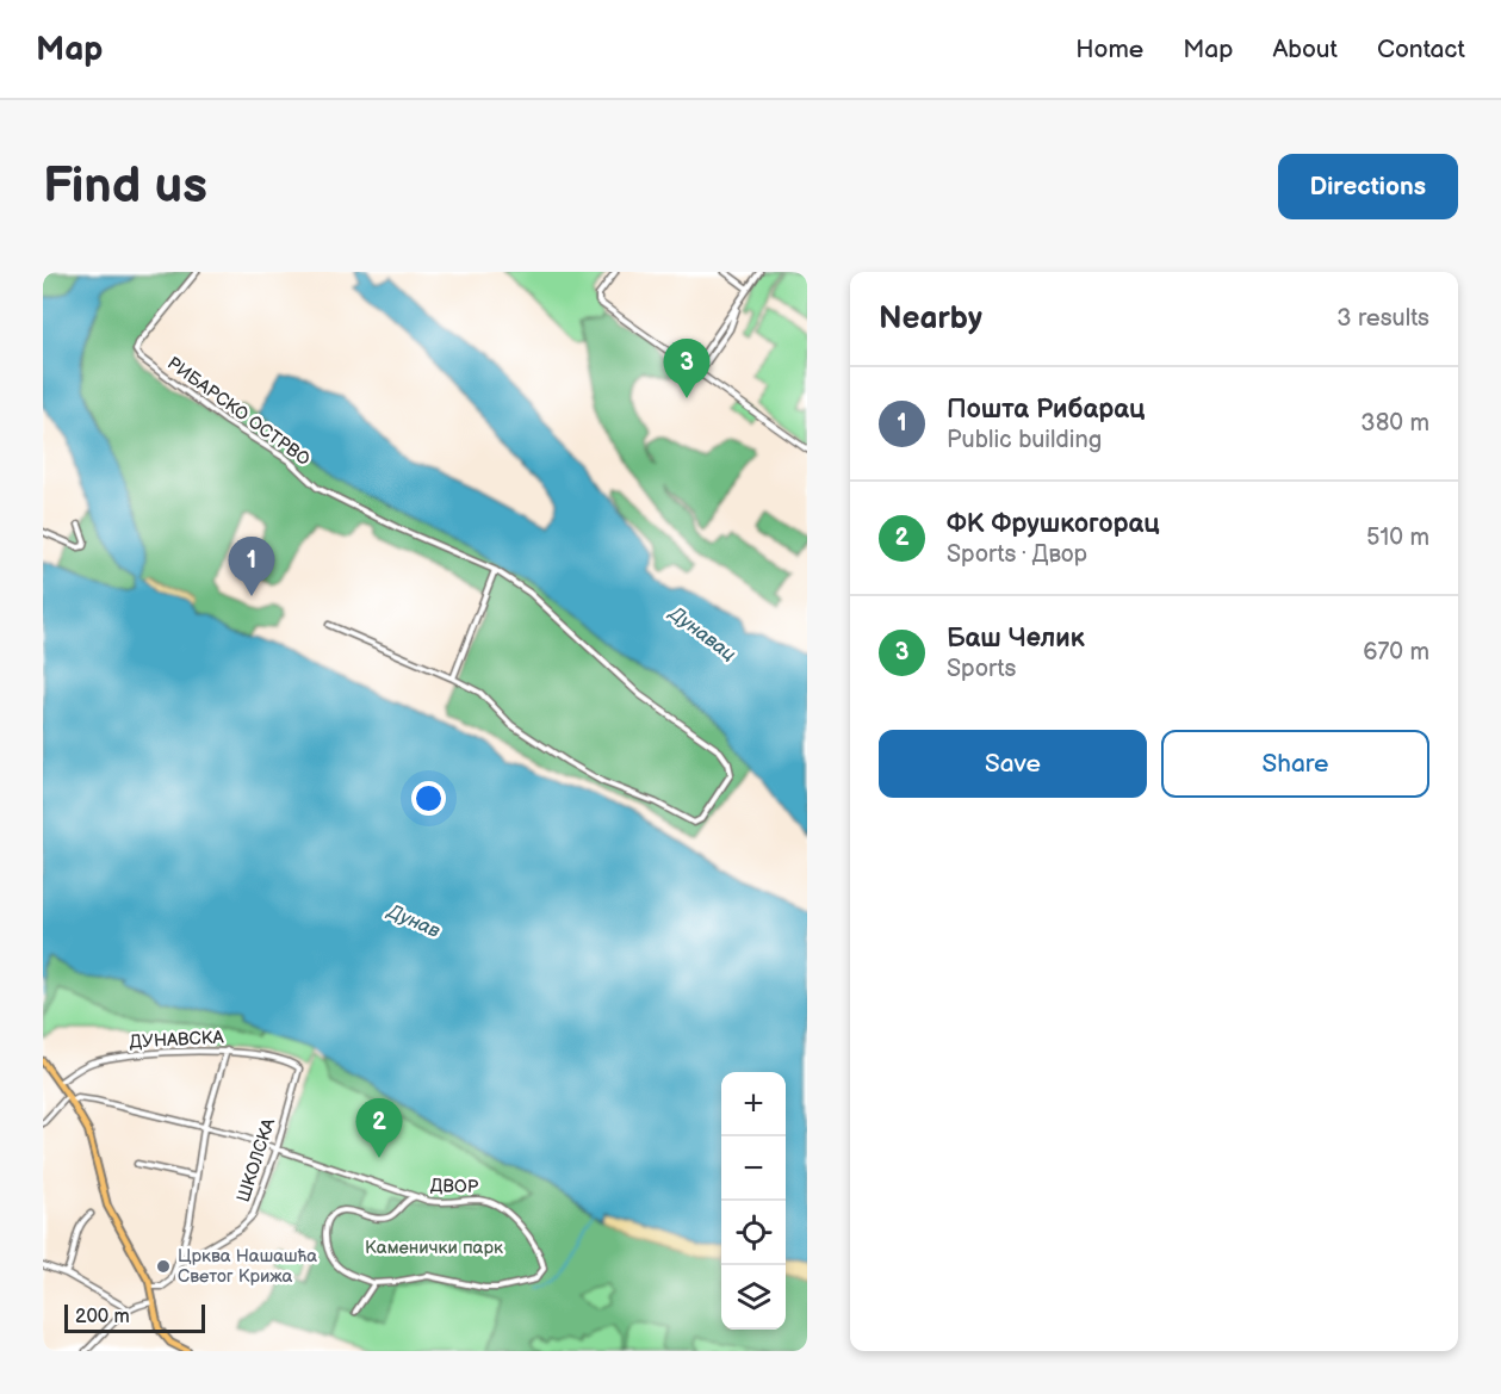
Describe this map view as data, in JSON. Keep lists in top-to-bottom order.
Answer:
{
  "streets": {
    "street": [
      "РИБАРСКО ОСТРВО",
      "ДУНАВСКА",
      "ШКОЛСКА",
      "ДВОР"
    ]
  },
  "crossings": [
    ["ДУНАВСКА", "ШКОЛСКА"],
    ["ШКОЛСКА", "ДВОР"]
  ],
  "water": ["Дунавац", "Дунав"],
  "parks": ["Каменички парк"],
  "places": ["Црква Нашашћа Светог Крижа"],
  "scale_bar": "200 m",
  "page": {
    "header": "Map",
    "nav": [
      "Home",
      "Map",
      "About",
      "Contact"
    ],
    "buttons": [
      "Directions",
      ["Save", "Share"]
    ],
    "title": "Find us",
    "heading": ["Nearby", "3 results"],
    "pins": ["3", "1", "2"],
    "list": [
      {
        "mark": "1",
        "name": "Пошта Рибарац",
        "note": "Public building",
        "value": "380 m"
      },
      {
        "mark": "2",
        "name": "ФК Фрушкогорац",
        "note": "Sports · Двор",
        "value": "510 m"
      },
      {
        "mark": "3",
        "name": "Баш Челик",
        "note": "Sports",
        "value": "670 m"
      }
    ],
    "map_buttons": ["+", "−"],
    "scale": "200 m"
  }
}
